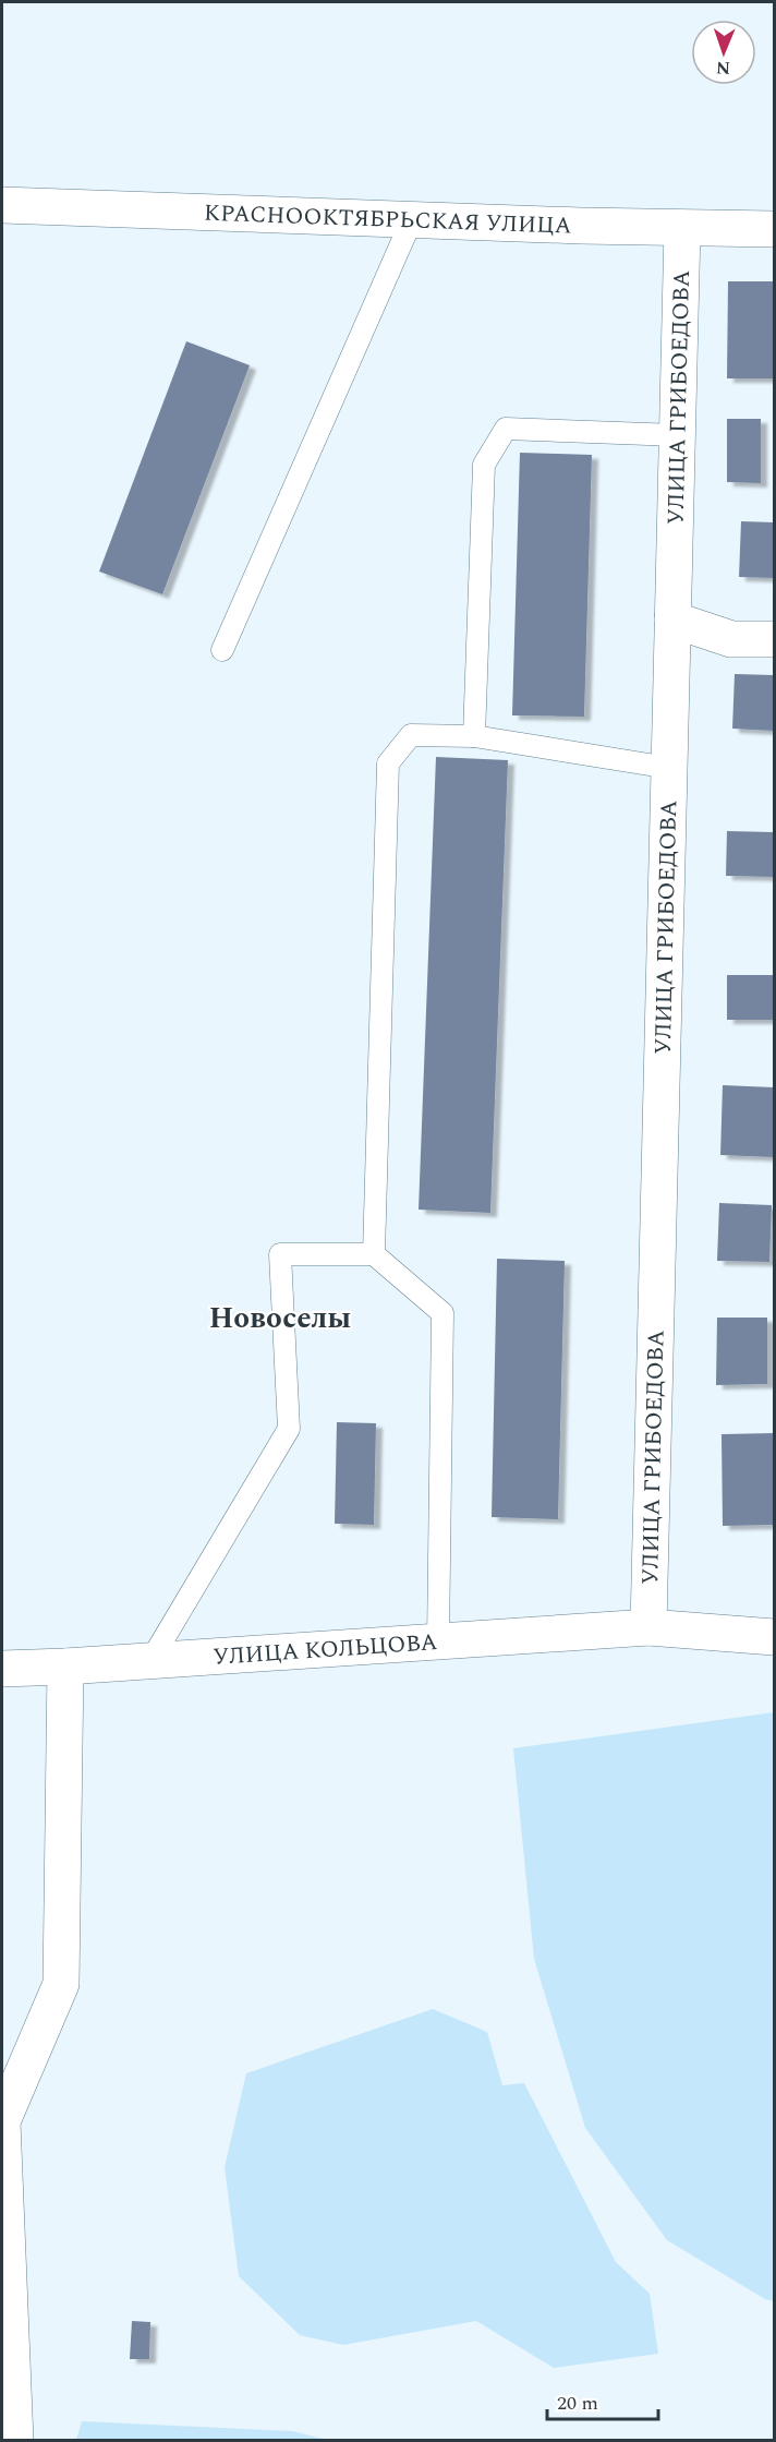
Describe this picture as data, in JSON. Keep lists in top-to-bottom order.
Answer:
{
  "streets": {
    "street": ["КРАСНООКТЯБРЬСКАЯ УЛИЦА", "УЛИЦА ГРИБОЕДОВА", "УЛИЦА КОЛЬЦОВА"]
  },
  "crossings": [
    ["КРАСНООКТЯБРЬСКАЯ УЛИЦА", "УЛИЦА ГРИБОЕДОВА"],
    ["УЛИЦА ГРИБОЕДОВА", "УЛИЦА КОЛЬЦОВА"]
  ],
  "districts": ["Новоселы"],
  "scale_bar": "20 m",
  "north": "bottom"
}
